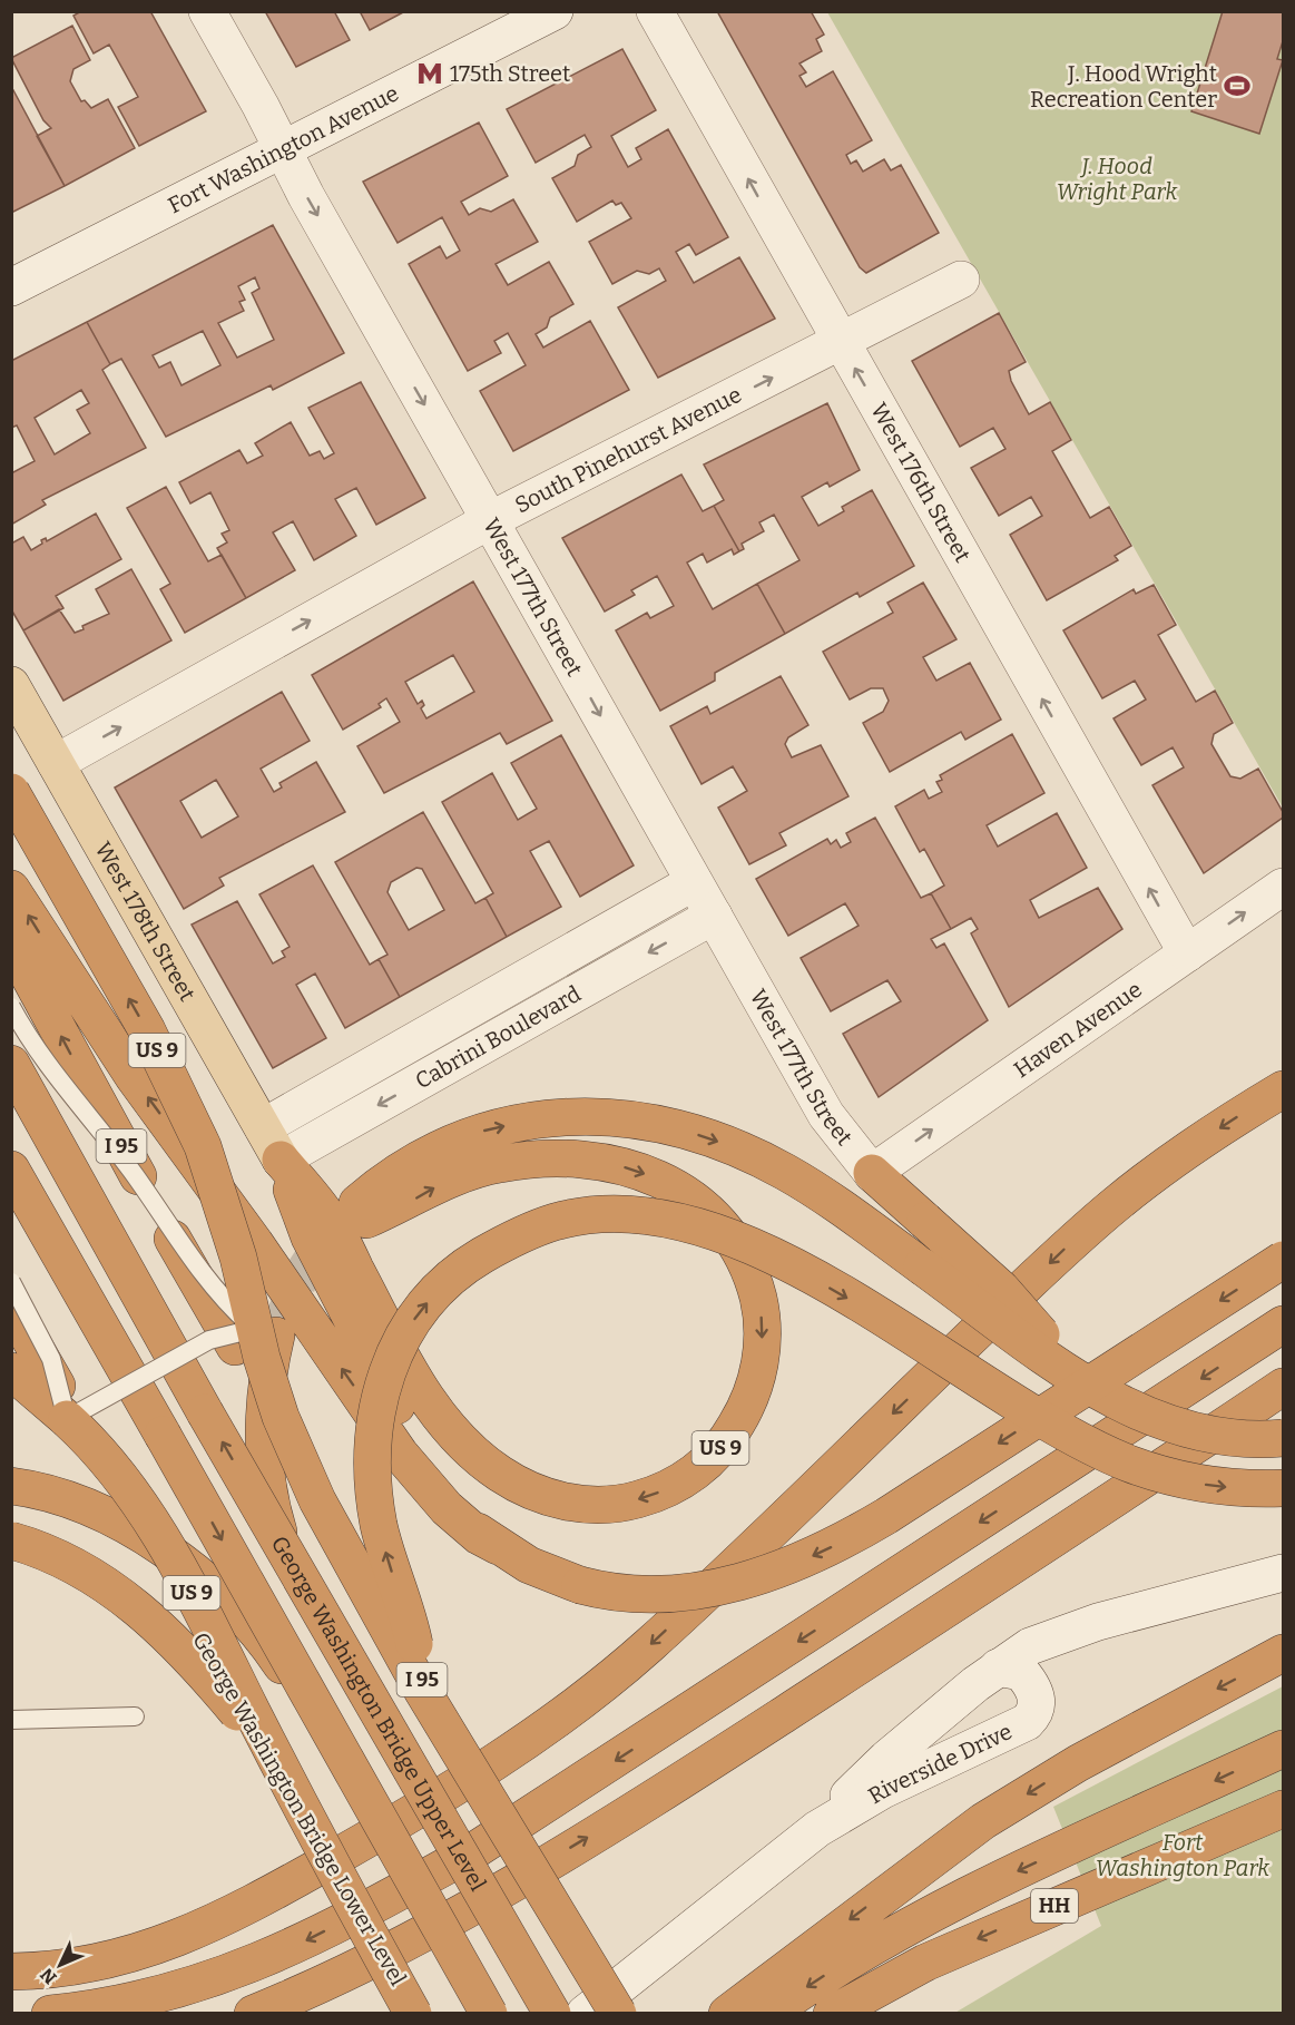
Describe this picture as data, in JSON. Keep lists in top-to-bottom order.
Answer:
{
  "streets": {
    "highway": [
      "US 9",
      "I 95",
      "George Washington Bridge Upper Level",
      "George Washington Bridge Lower Level",
      "HH"
    ],
    "main road": ["West 178th Street"],
    "street": [
      "Fort Washington Avenue",
      "South Pinehurst Avenue",
      "West 176th Street",
      "West 177th Street",
      "Haven Avenue",
      "Cabrini Boulevard",
      "Riverside Drive"
    ]
  },
  "crossings": [
    ["Fort Washington Avenue", "West 177th Street"],
    ["South Pinehurst Avenue", "West 176th Street"],
    ["South Pinehurst Avenue", "West 177th Street"],
    ["South Pinehurst Avenue", "West 178th Street"],
    ["West 176th Street", "Haven Avenue"],
    ["West 177th Street", "Haven Avenue"],
    ["West 177th Street", "Cabrini Boulevard"],
    ["West 178th Street", "Cabrini Boulevard"],
    ["West 178th Street", "US 9"],
    ["Cabrini Boulevard", "US 9"],
    ["US 9", "I 95"],
    ["US 9", "George Washington Bridge Lower Level"]
  ],
  "one_way": [
    "South Pinehurst Avenue",
    "West 176th Street",
    "West 177th Street",
    "Haven Avenue"
  ],
  "parks": ["J. Hood Wright Park", "Fort Washington Park"],
  "places": {
    "metro station": ["175th Street"],
    "sports": ["J. Hood Wright Recreation Center"]
  },
  "north": "bottom left"
}
